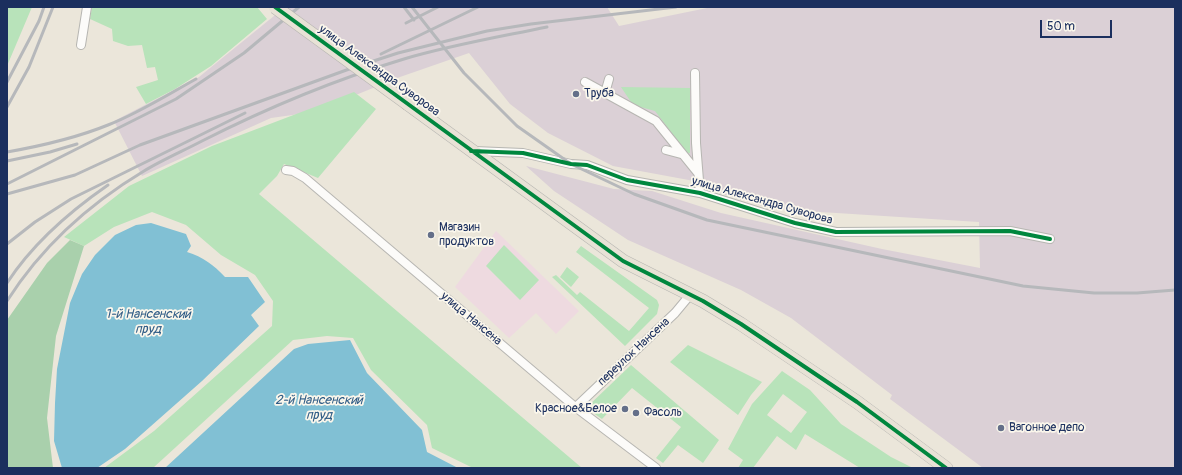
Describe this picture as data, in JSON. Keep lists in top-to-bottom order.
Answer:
{
  "streets": {
    "main road": ["улица Александра Суворова"],
    "street": ["улица Нансена", "переулок Нансена"]
  },
  "crossings": [
    ["улица Александра Суворова", "переулок Нансена"],
    ["улица Нансена", "переулок Нансена"]
  ],
  "water": ["1-й Нансенский пруд", "2-й Нансенский пруд"],
  "places": [
    "Труба",
    "Магазин продуктов",
    "Красное&Белое",
    "Фасоль",
    "Вагонное депо"
  ],
  "scale_bar": "50 m"
}
